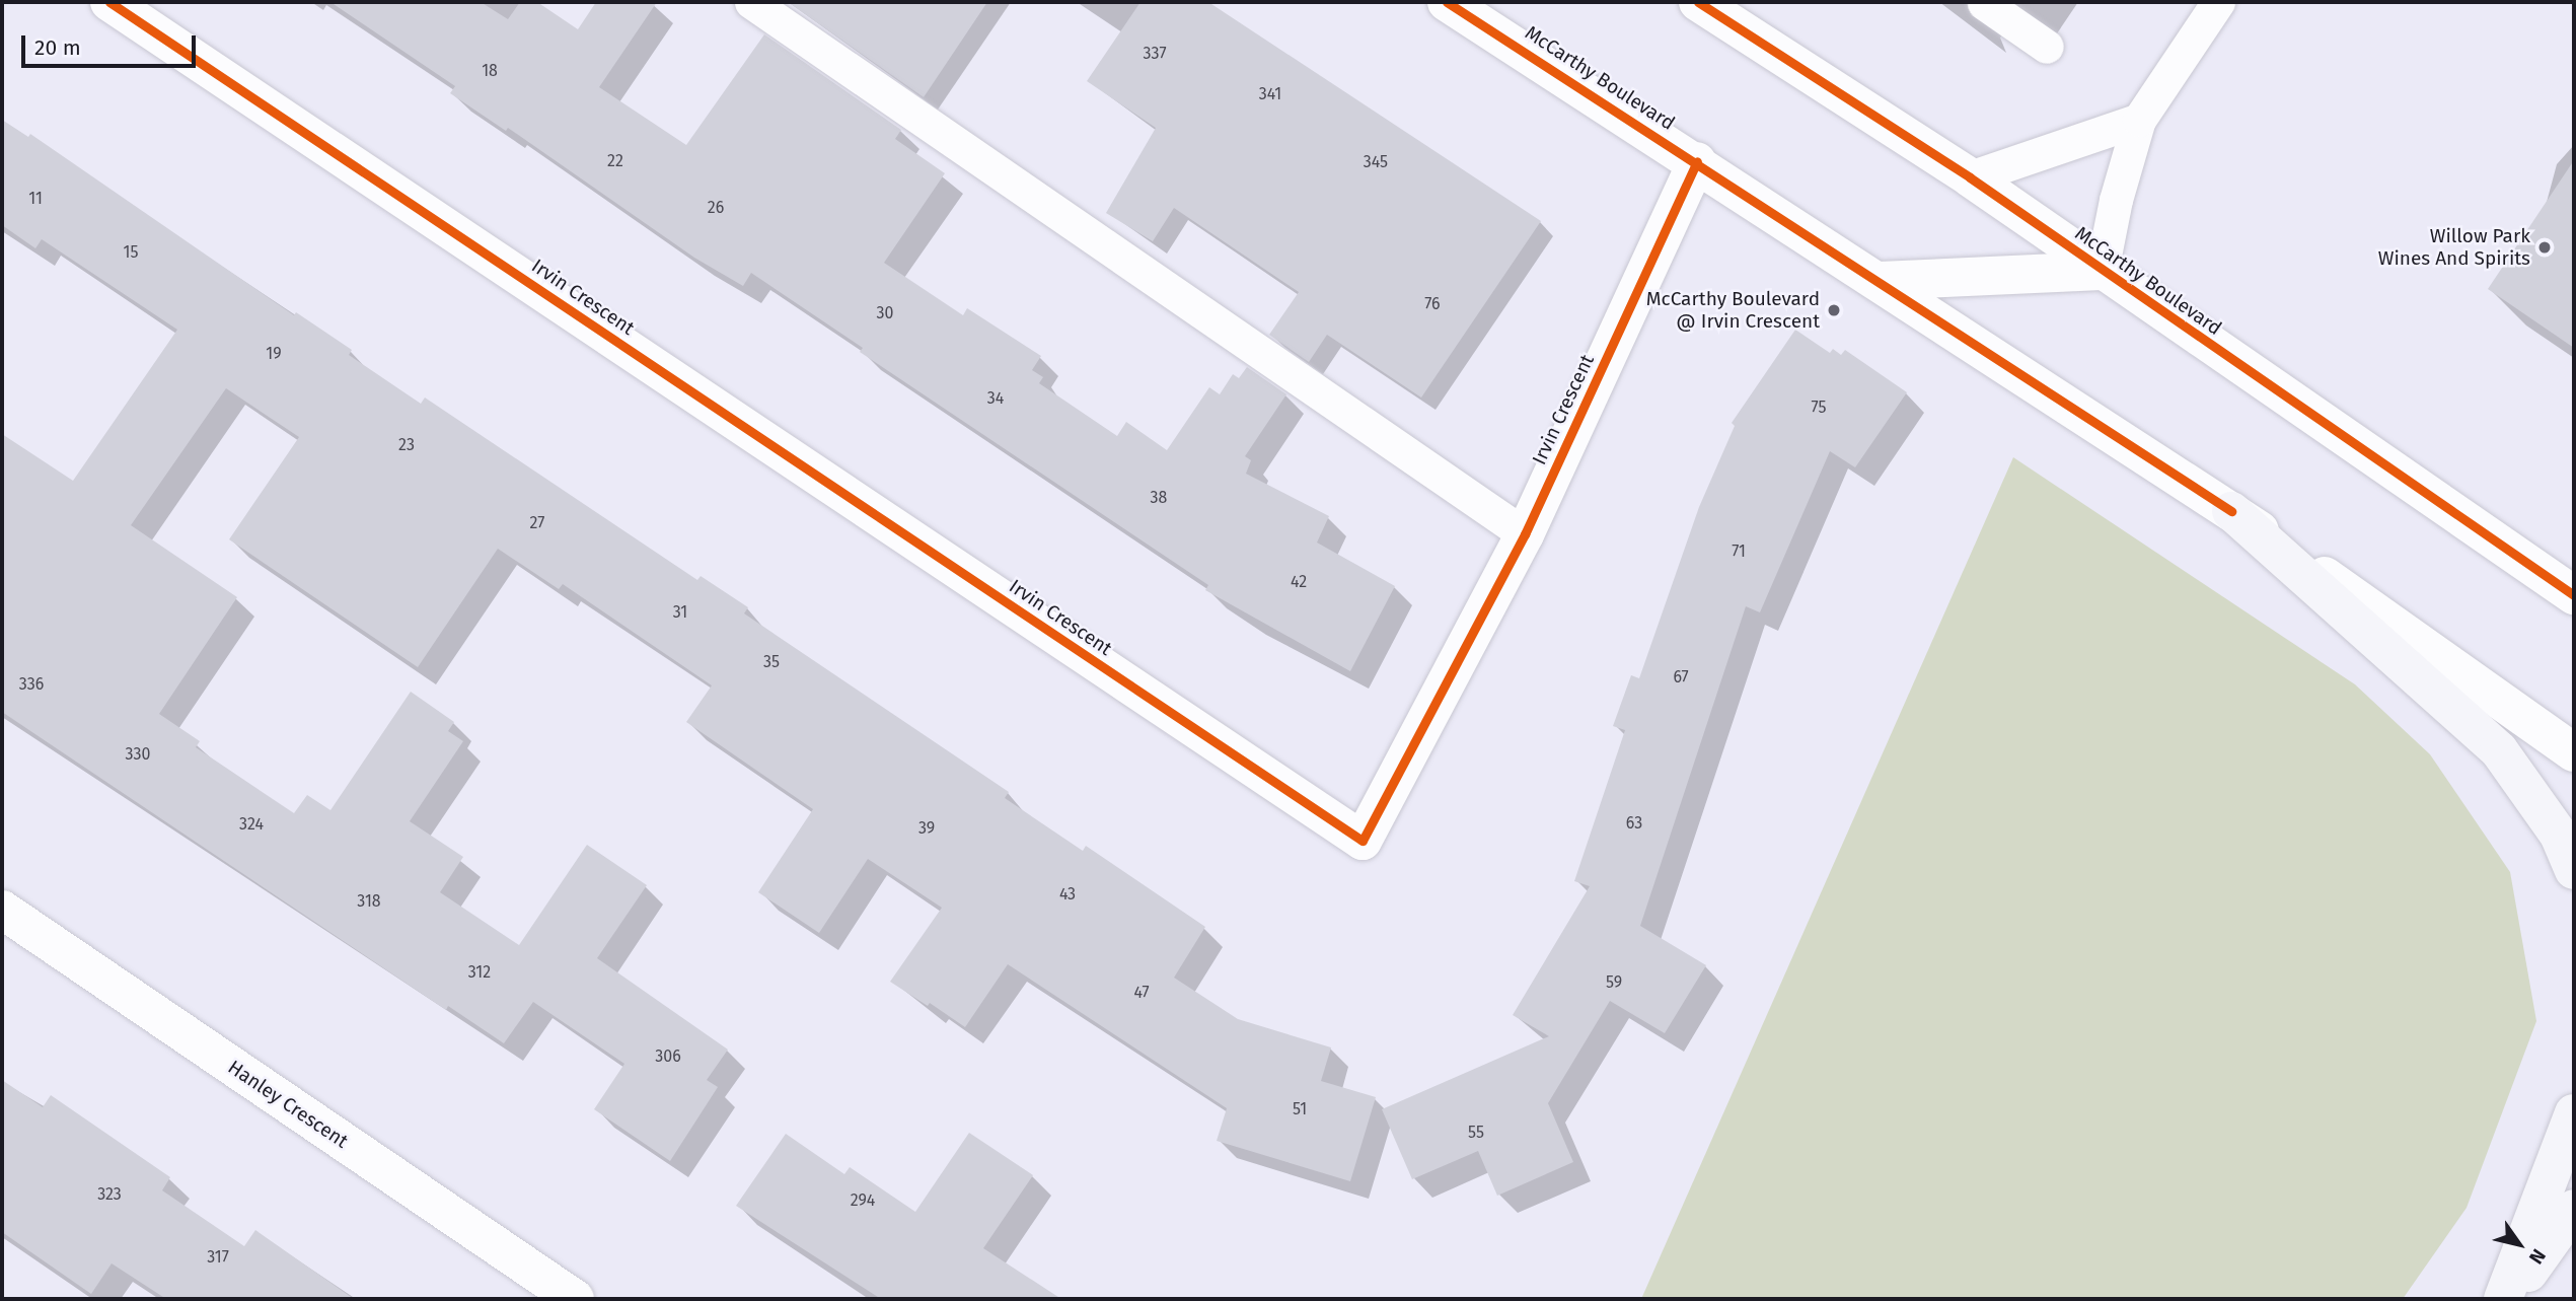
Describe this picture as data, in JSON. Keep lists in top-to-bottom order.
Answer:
{
  "streets": {
    "street": ["McCarthy Boulevard", "Irvin Crescent", "Hanley Crescent"]
  },
  "crossings": [
    ["McCarthy Boulevard", "Irvin Crescent"]
  ],
  "places": ["Willow Park Wines And Spirits", "McCarthy Boulevard @ Irvin Crescent"],
  "house_numbers": [
    "337",
    "18",
    "341",
    "22",
    "345",
    "11",
    "26",
    "15",
    "76",
    "30",
    "19",
    "34",
    "75",
    "23",
    "38",
    "27",
    "71",
    "42",
    "31",
    "35",
    "67",
    "336",
    "330",
    "63",
    "324",
    "39",
    "43",
    "318",
    "312",
    "59",
    "47",
    "306",
    "51",
    "55",
    "323",
    "294",
    "317"
  ],
  "scale_bar": "20 m",
  "north": "bottom right"
}
